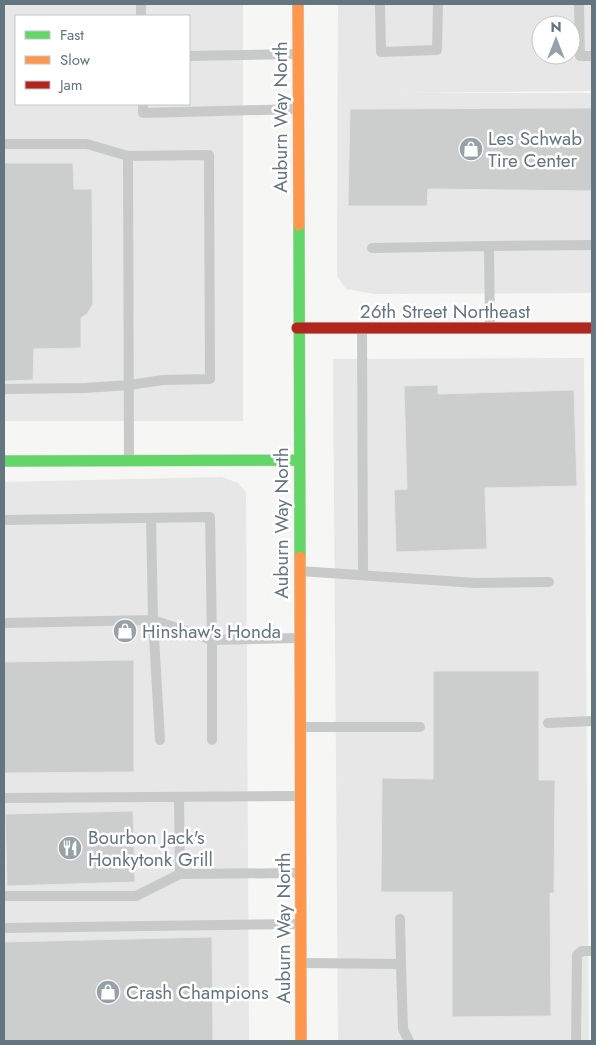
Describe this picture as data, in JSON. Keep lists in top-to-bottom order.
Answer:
{
  "streets": {
    "main road": ["Auburn Way North", "26th Street Northeast"]
  },
  "crossings": [
    ["Auburn Way North", "26th Street Northeast"]
  ],
  "places": {
    "shop": ["Les Schwab Tire Center", "Hinshaw's Honda", "Crash Champions"],
    "restaurant": ["Bourbon Jack's Honkytonk Grill"]
  },
  "legend": ["Fast", "Slow", "Jam"],
  "north": "top"
}
